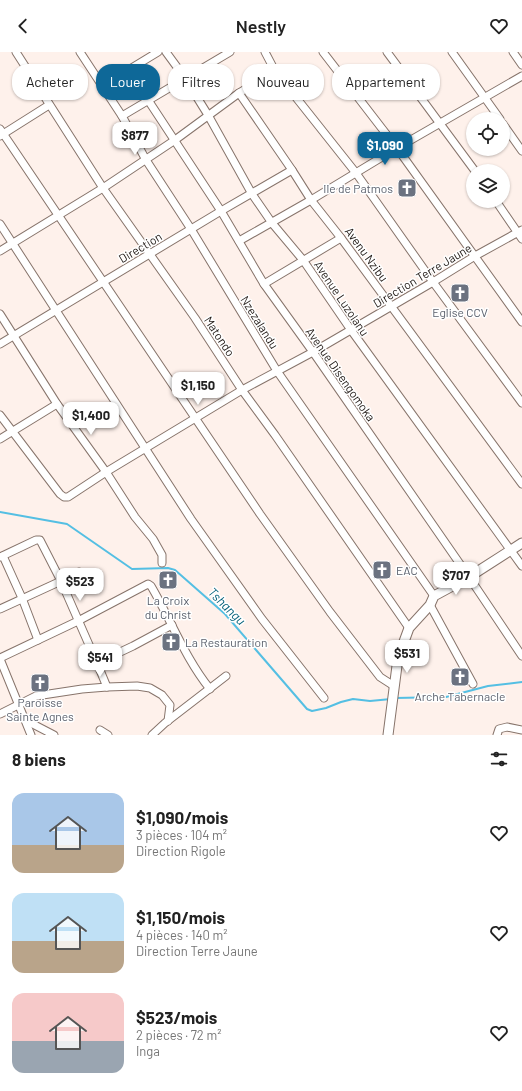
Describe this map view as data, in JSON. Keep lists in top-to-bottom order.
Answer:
{
  "streets": {
    "street": [
      "Direction",
      "Avenu Nzibu",
      "Direction Terre Jaune",
      "Avenue Luzolanu",
      "Nzezalandu",
      "Matondo",
      "Avenue Disengomoka"
    ]
  },
  "crossings": [
    ["Direction", "Avenu Nzibu"],
    ["Direction", "Avenue Luzolanu"],
    ["Direction", "Nzezalandu"],
    ["Direction", "Matondo"],
    ["Direction", "Avenue Disengomoka"],
    ["Avenu Nzibu", "Direction Terre Jaune"],
    ["Direction Terre Jaune", "Avenue Luzolanu"],
    ["Direction Terre Jaune", "Nzezalandu"],
    ["Direction Terre Jaune", "Matondo"],
    ["Direction Terre Jaune", "Avenue Disengomoka"]
  ],
  "water": ["Tshangu"],
  "places": {
    "church": [
      "Ile de Patmos",
      "Eglise CCV",
      "EAC",
      "La Croix du Christ",
      "La Restauration",
      "Arche Tabernacle",
      "Paroisse Sainte Agnes"
    ]
  },
  "page": {
    "header": "Nestly",
    "chip": [
      "Acheter",
      "Louer",
      "Filtres",
      "Nouveau",
      "Appartement"
    ],
    "price": [
      "$877",
      "$1,090",
      "$1,150",
      "$1,400",
      "$707",
      "$523",
      "$531",
      "$541"
    ],
    "heading": "8 biens",
    "list": [
      {
        "name": "$1,090/mois",
        "note": "3 pièces · 104 m² · Direction Rigole"
      },
      {
        "name": "$1,150/mois",
        "note": "4 pièces · 140 m² · Direction Terre Jaune"
      },
      {
        "name": "$523/mois",
        "note": "2 pièces · 72 m² · Inga"
      }
    ]
  }
}
